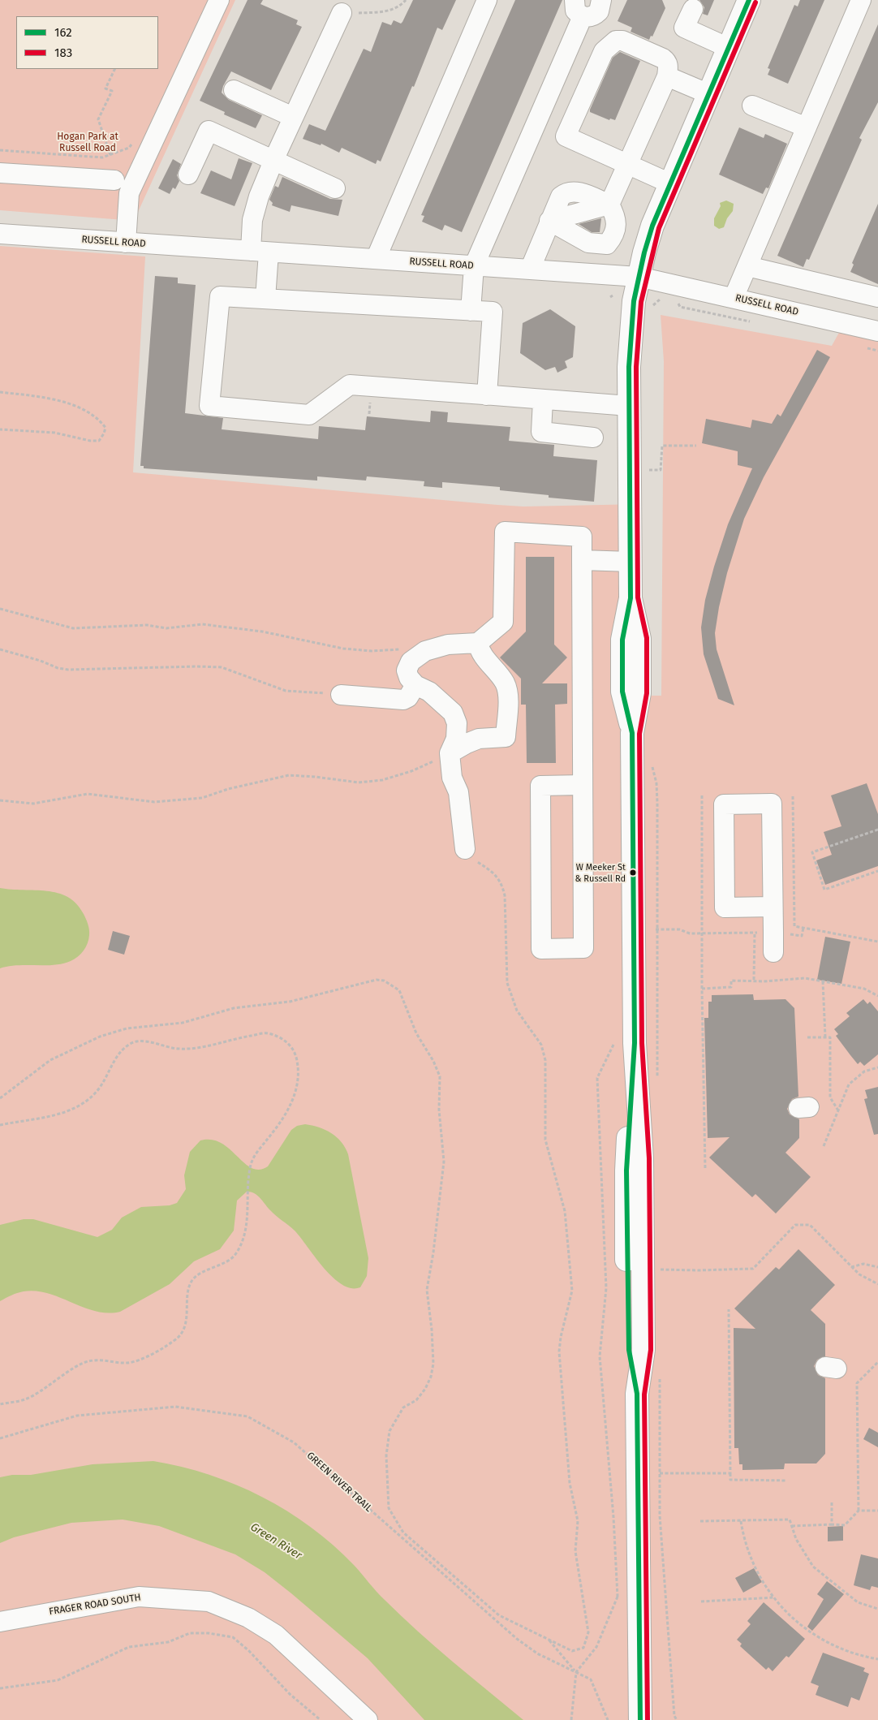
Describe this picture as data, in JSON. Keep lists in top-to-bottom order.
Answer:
{
  "streets": {
    "street": ["RUSSELL ROAD", "FRAGER ROAD SOUTH"],
    "path": ["GREEN RIVER TRAIL"]
  },
  "water": ["Green River"],
  "parks": ["Hogan Park at Russell Road"],
  "places": ["W Meeker St & Russell Rd"],
  "lines": ["transit line 162", "transit line 183"],
  "legend": ["162", "183"]
}
